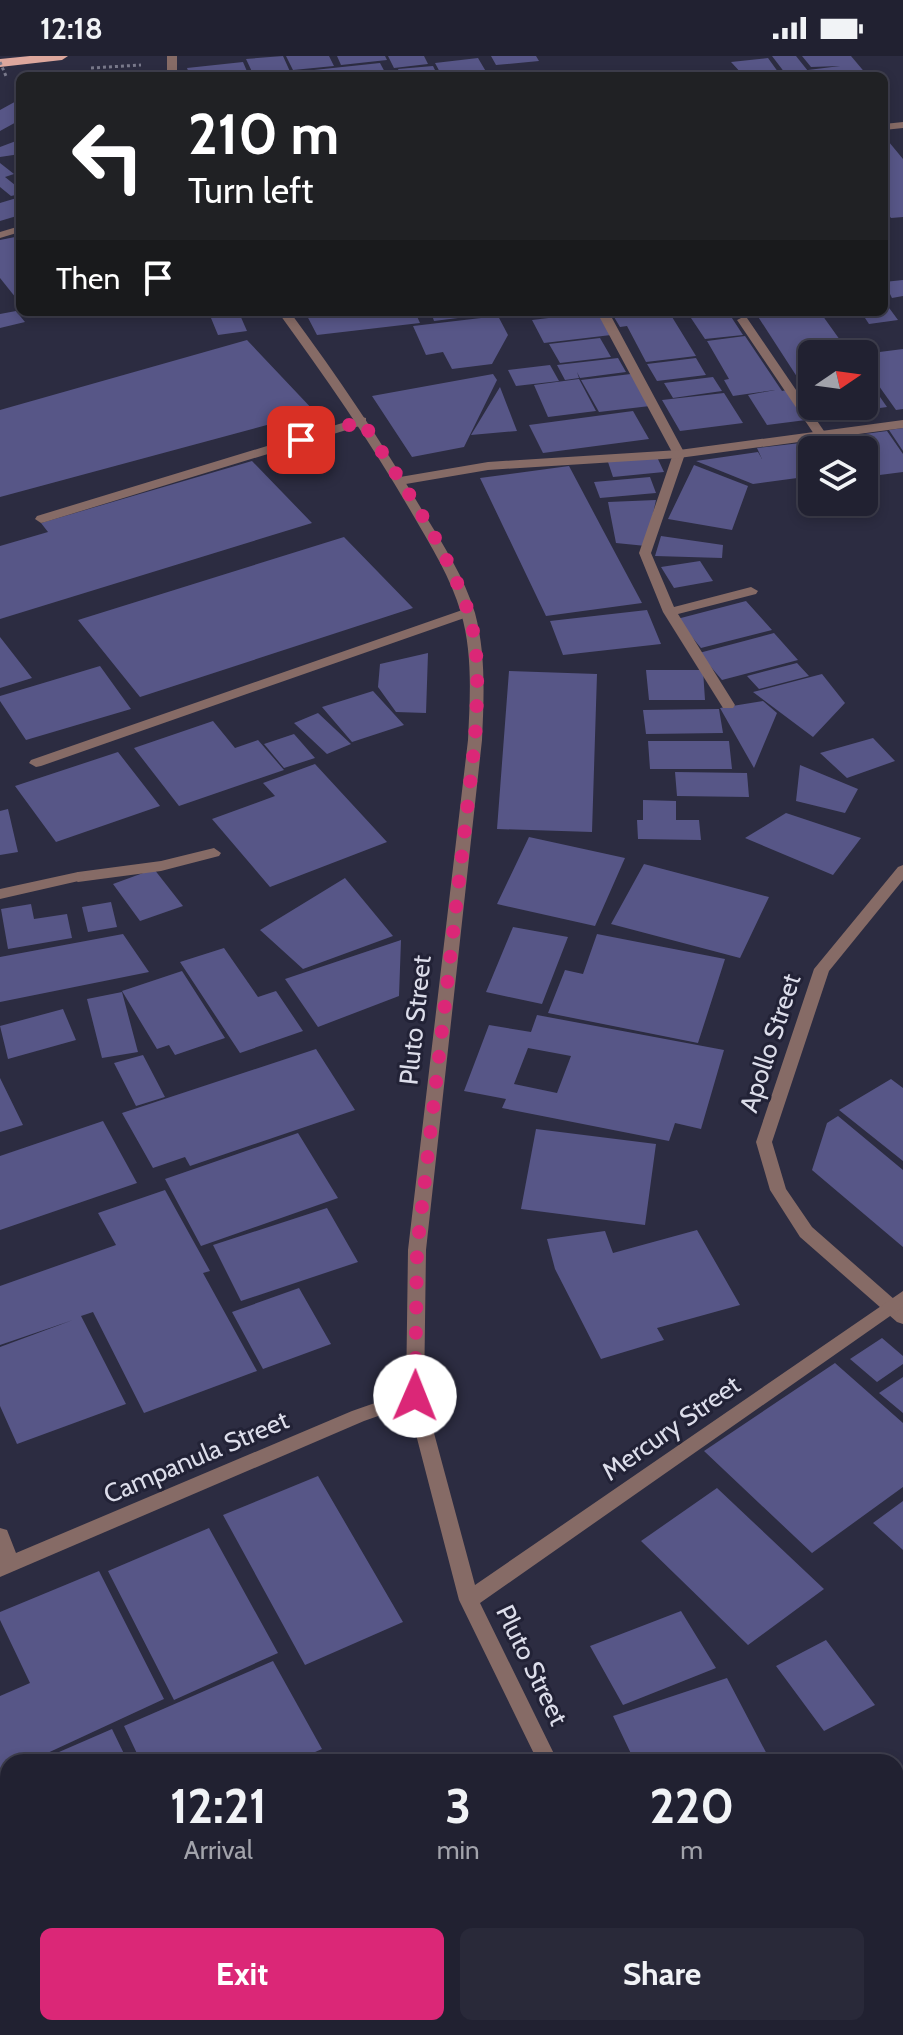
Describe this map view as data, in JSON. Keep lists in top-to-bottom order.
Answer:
{
  "streets": {
    "street": [
      "Pluto Street",
      "Apollo Street",
      "Mercury Street",
      "Campanula Street"
    ]
  },
  "crossings": [
    ["Pluto Street", "Mercury Street"],
    ["Pluto Street", "Campanula Street"],
    ["Apollo Street", "Mercury Street"]
  ],
  "north": "right",
  "page": {
    "status": "12:18",
    "turn": ["210 m", "Turn left"],
    "then": "Then",
    "eta": [
      "12:21",
      "Arrival",
      "3",
      "min",
      "220",
      "m"
    ],
    "buttons": ["Exit", "Share"]
  }
}
